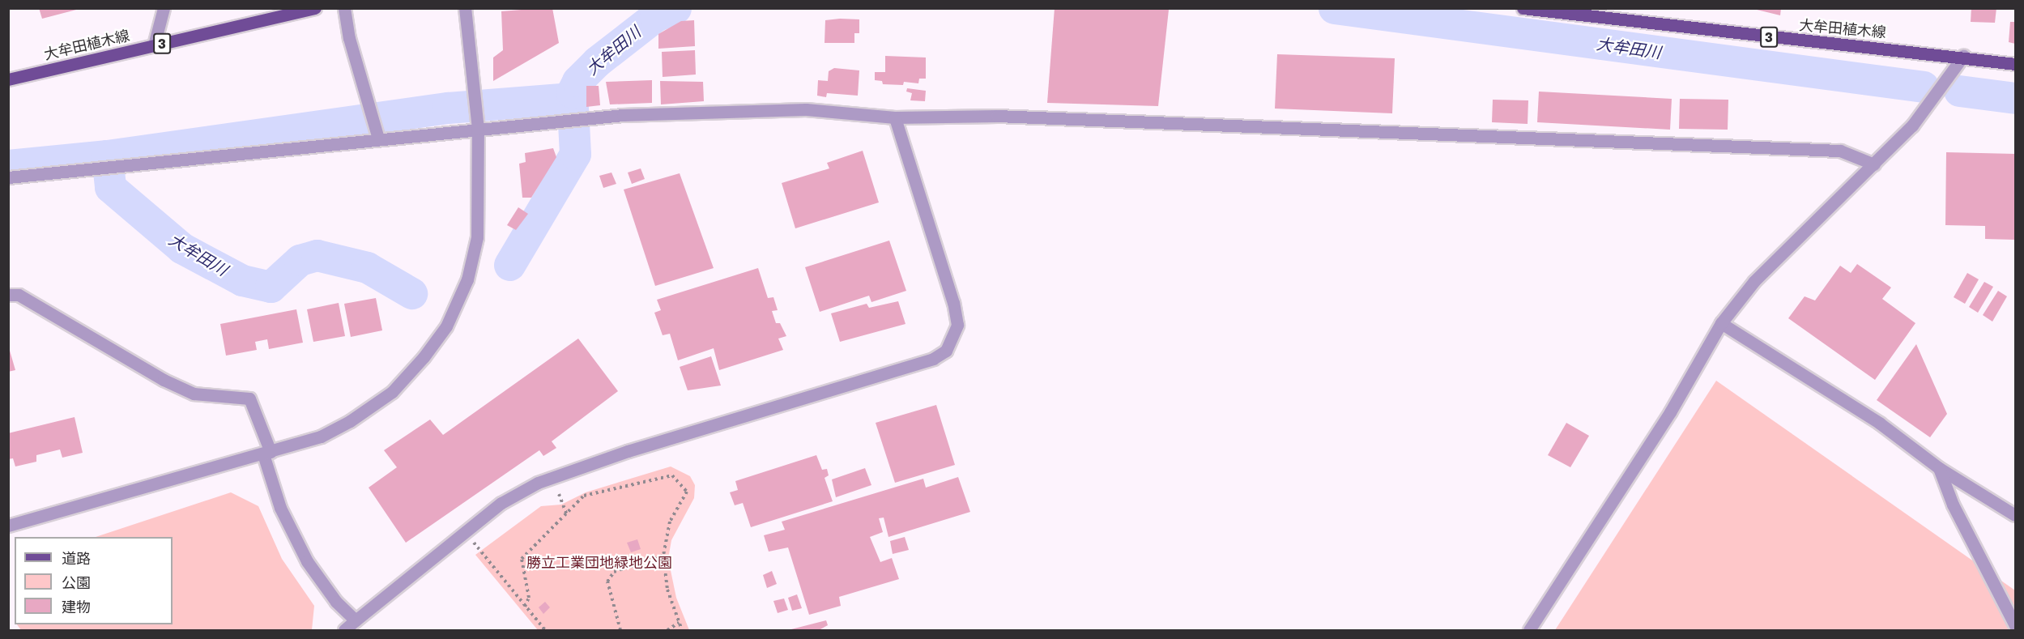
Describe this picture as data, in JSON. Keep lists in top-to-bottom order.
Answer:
{
  "streets": {
    "main road": ["大牟田植木線", "3"]
  },
  "water": ["大牟田川"],
  "parks": ["勝立工業団地緑地公園"],
  "legend": ["道路", "公園", "建物"]
}
